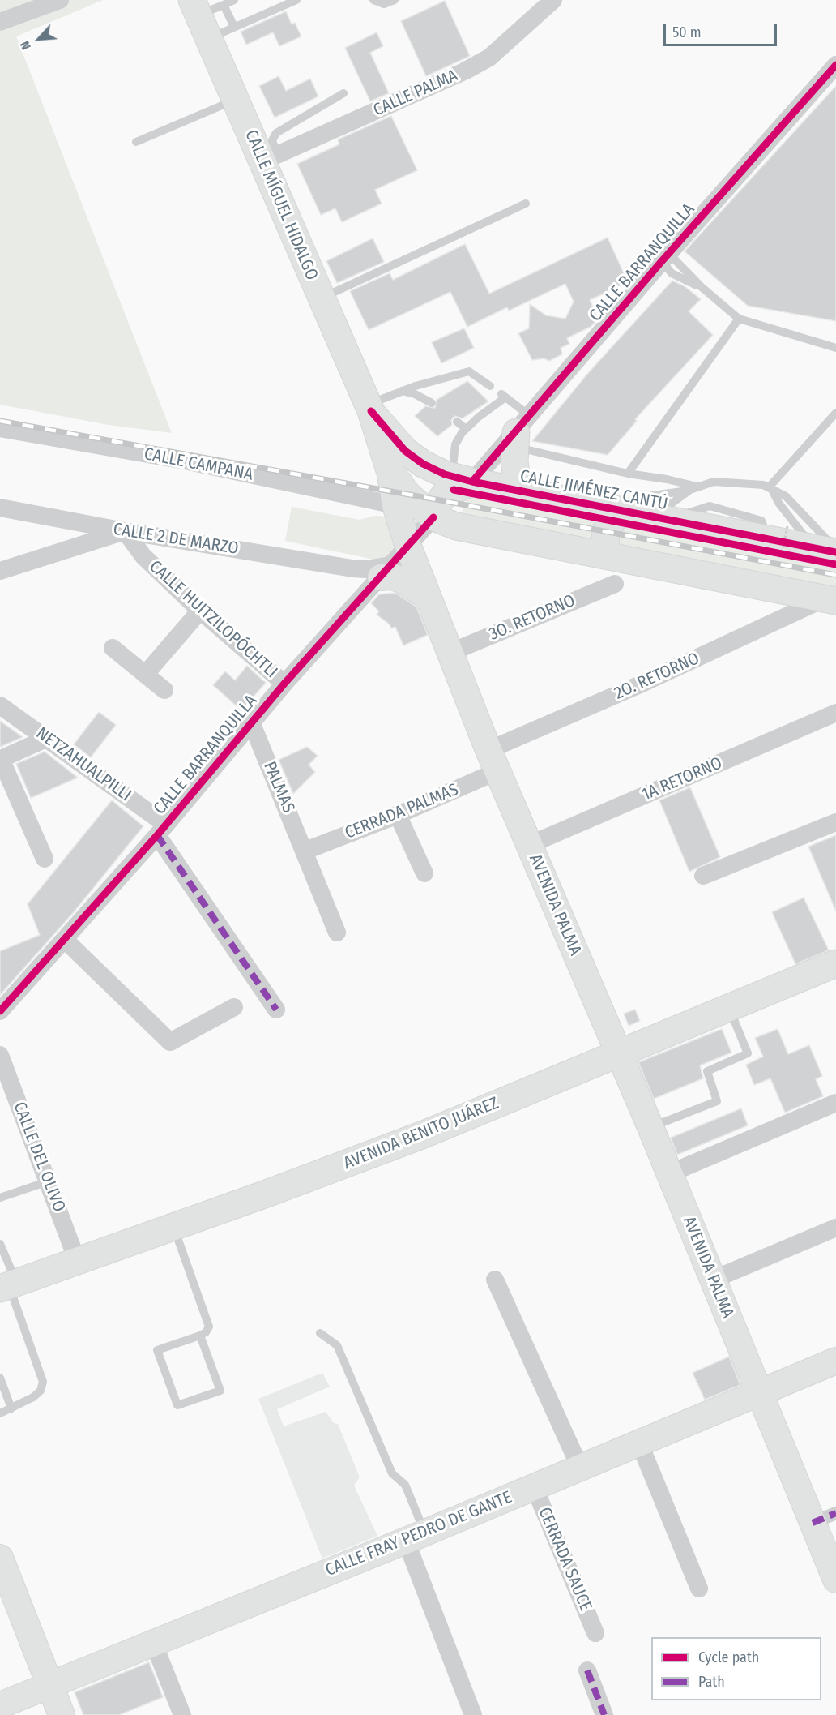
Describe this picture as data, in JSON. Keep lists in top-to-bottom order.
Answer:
{
  "streets": {
    "main road": [
      "CALLE MÍGUEL HIDALGO",
      "CALLE JIMÉNEZ CANTÚ",
      "AVENIDA PALMA",
      "AVENIDA BENITO JUÁREZ",
      "CALLE FRAY PEDRO DE GANTE"
    ],
    "street": [
      "CALLE PALMA",
      "CALLE BARRANQUILLA",
      "CALLE CAMPANA",
      "CALLE 2 DE MARZO",
      "3O. RETORNO",
      "CALLE HUITZILOPÓCHTLI",
      "2O. RETORNO",
      "NETZAHUALPILLI",
      "1A RETORNO",
      "PALMAS",
      "CERRADA PALMAS",
      "CALLE DEL OLIVO",
      "CERRADA SAUCE"
    ]
  },
  "crossings": [
    ["CALLE PALMA", "CALLE MÍGUEL HIDALGO"],
    ["CALLE MÍGUEL HIDALGO", "CALLE JIMÉNEZ CANTÚ"],
    ["CALLE MÍGUEL HIDALGO", "AVENIDA PALMA"],
    ["CALLE BARRANQUILLA", "CALLE JIMÉNEZ CANTÚ"],
    ["CALLE BARRANQUILLA", "CALLE 2 DE MARZO"],
    ["CALLE BARRANQUILLA", "CALLE HUITZILOPÓCHTLI"],
    ["CALLE BARRANQUILLA", "NETZAHUALPILLI"],
    ["CALLE BARRANQUILLA", "PALMAS"],
    ["CALLE BARRANQUILLA", "AVENIDA PALMA"],
    ["CALLE CAMPANA", "AVENIDA PALMA"],
    ["CALLE JIMÉNEZ CANTÚ", "AVENIDA PALMA"],
    ["CALLE 2 DE MARZO", "CALLE HUITZILOPÓCHTLI"],
    ["3O. RETORNO", "AVENIDA PALMA"],
    ["2O. RETORNO", "CERRADA PALMAS"],
    ["2O. RETORNO", "AVENIDA PALMA"],
    ["1A RETORNO", "AVENIDA PALMA"],
    ["PALMAS", "CERRADA PALMAS"],
    ["CERRADA PALMAS", "AVENIDA PALMA"],
    ["AVENIDA PALMA", "AVENIDA BENITO JUÁREZ"],
    ["AVENIDA PALMA", "CALLE FRAY PEDRO DE GANTE"],
    ["AVENIDA BENITO JUÁREZ", "CALLE DEL OLIVO"],
    ["CALLE FRAY PEDRO DE GANTE", "CERRADA SAUCE"]
  ],
  "legend": ["Cycle path", "Path"],
  "scale_bar": "50 m",
  "north": "bottom left"
}
